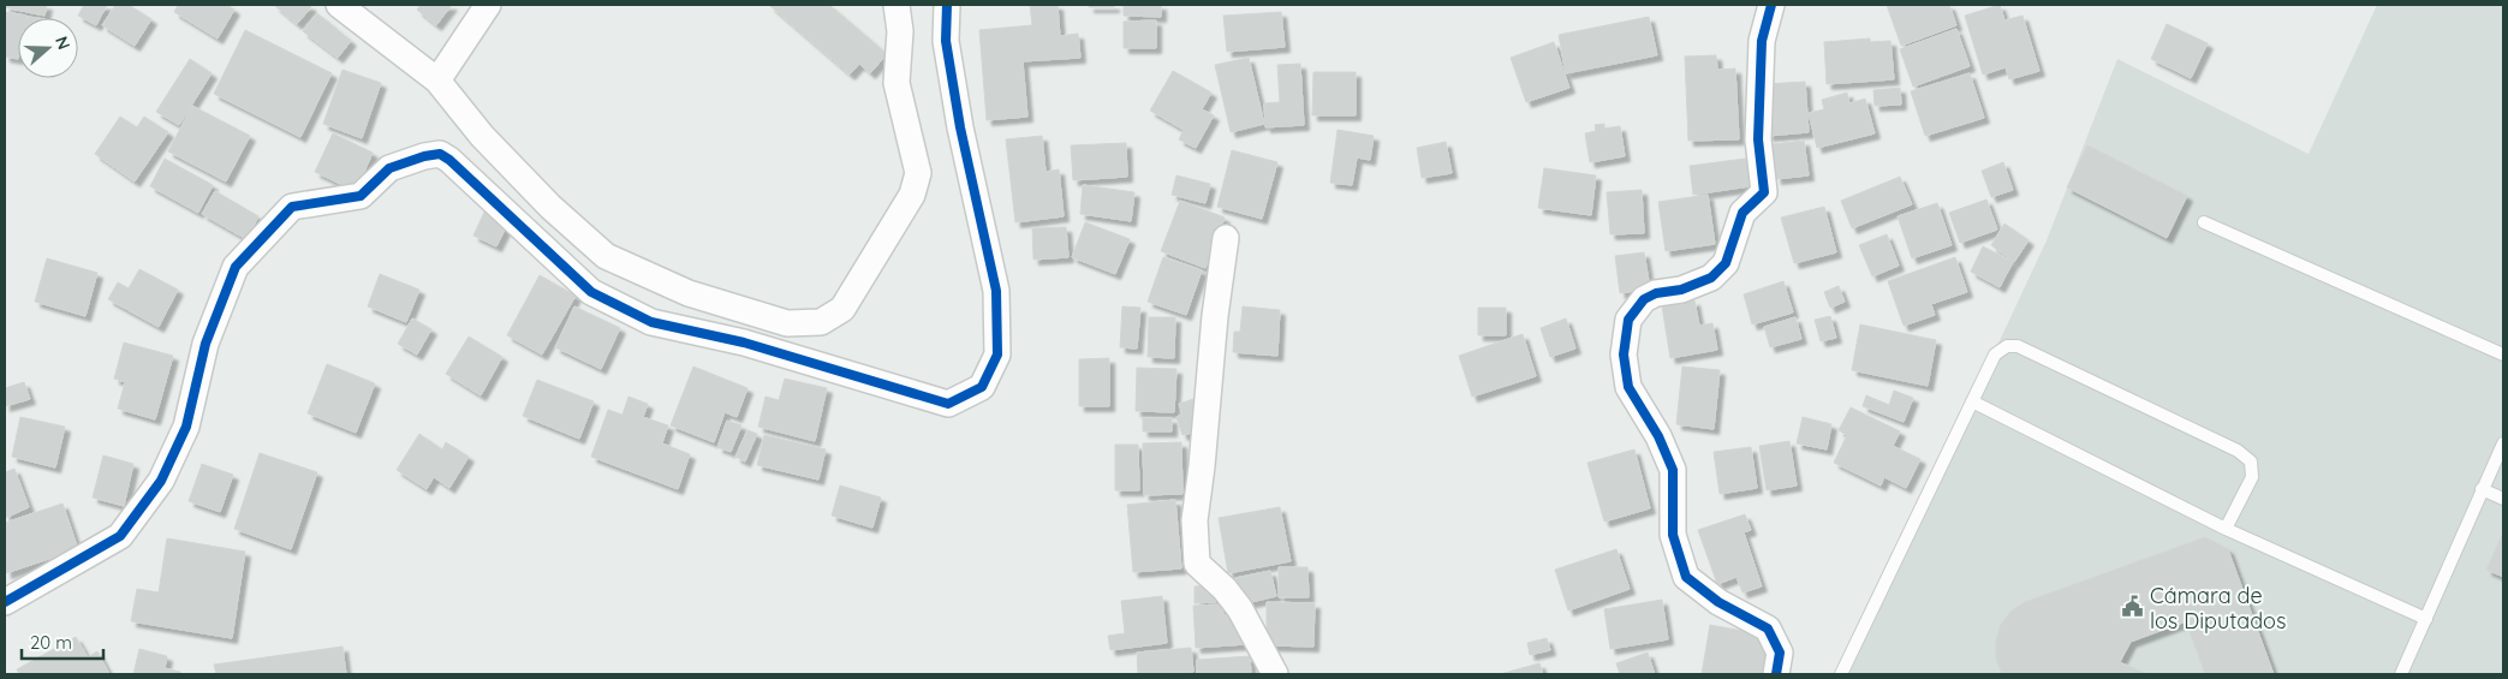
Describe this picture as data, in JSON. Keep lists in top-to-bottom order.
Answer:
{
  "places": {
    "public building": ["Cámara de los Diputados"]
  },
  "scale_bar": "20 m",
  "north": "right"
}
